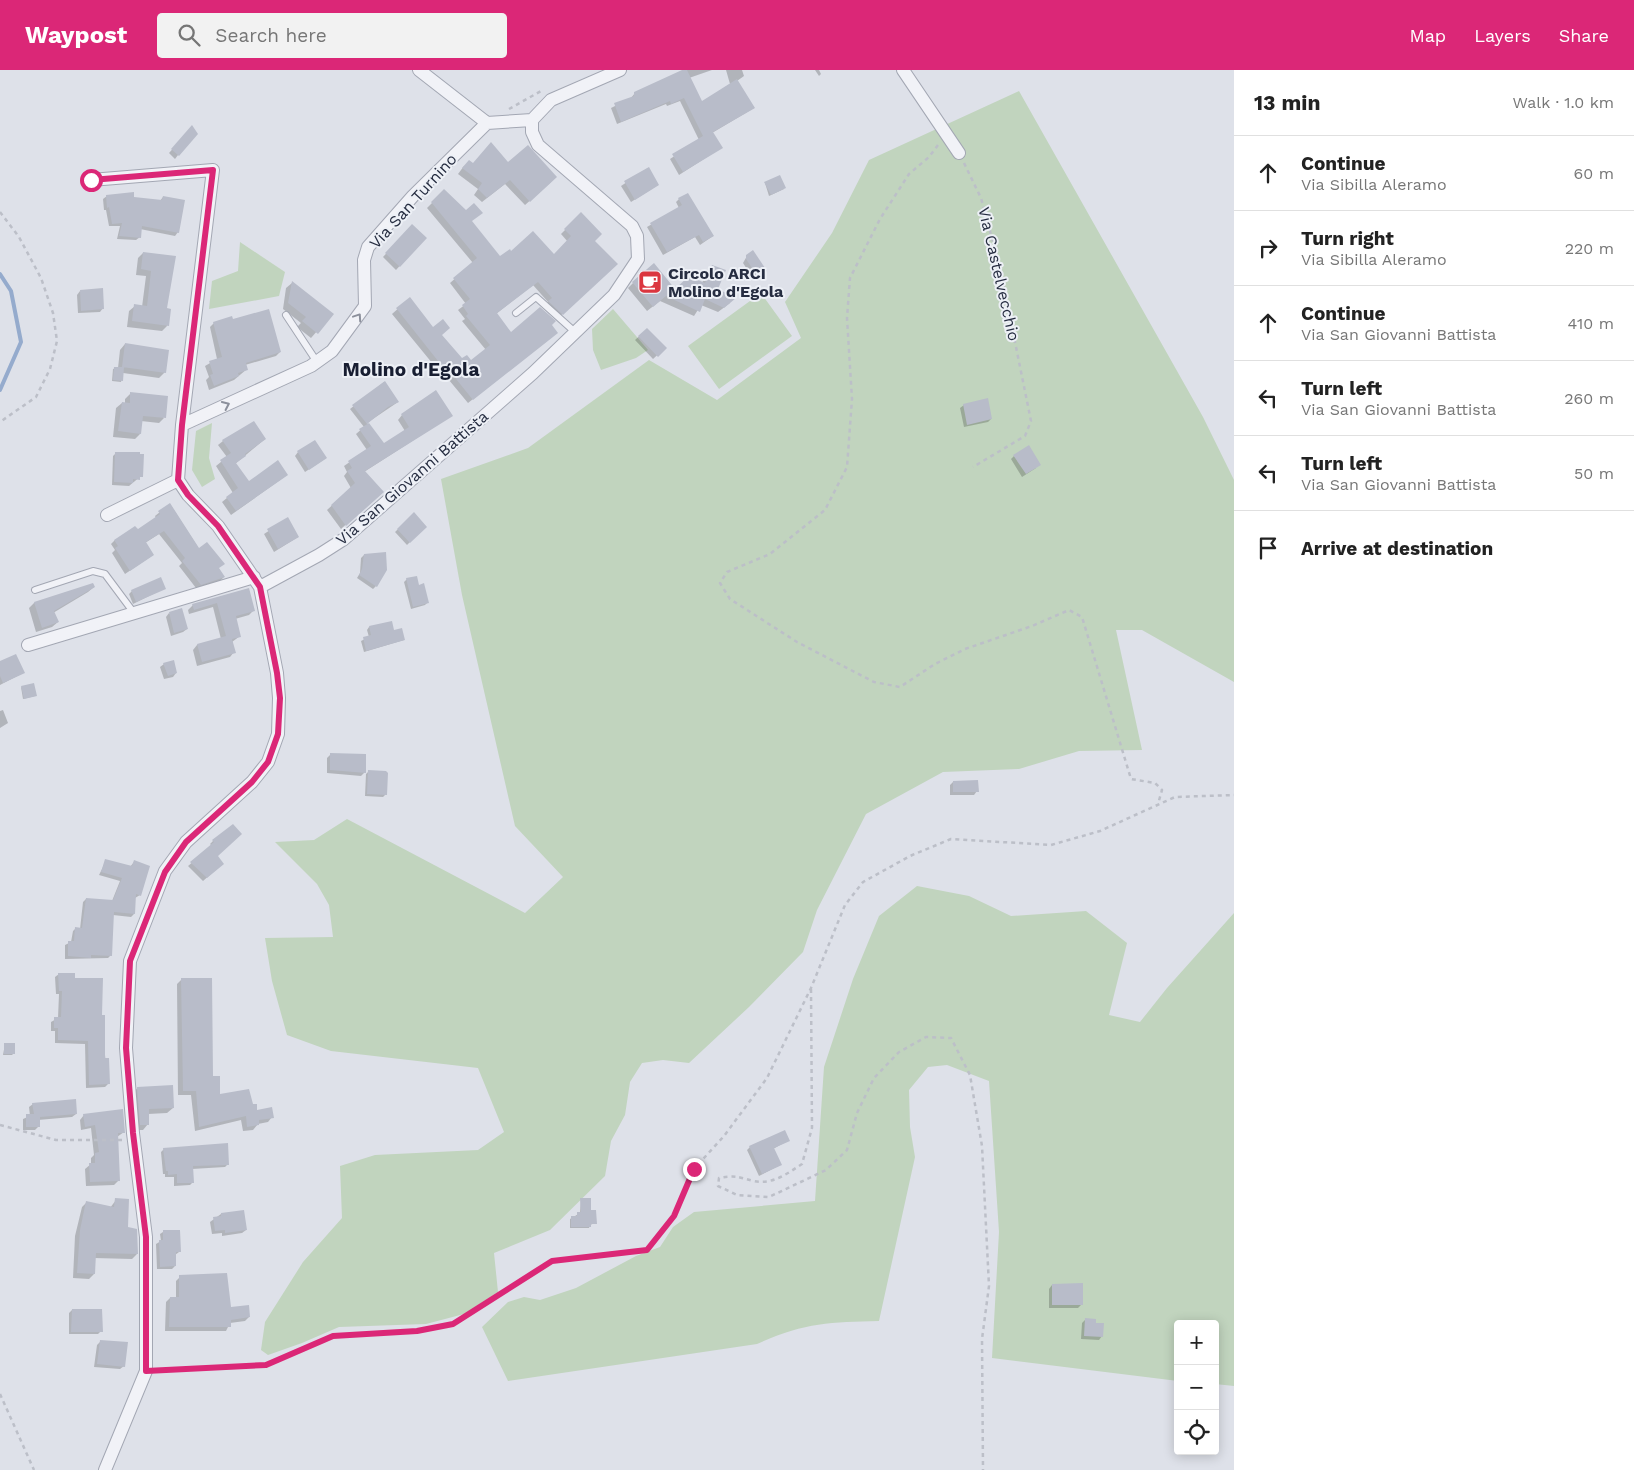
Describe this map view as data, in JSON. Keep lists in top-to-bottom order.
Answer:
{
  "streets": {
    "street": ["Via San Turnino", "Via San Giovanni Battista"],
    "path": ["Via Castelvecchio"]
  },
  "one_way": ["Via San Turnino"],
  "districts": ["Molino d'Egola"],
  "places": {
    "cafe": ["Circolo ARCI Molino d'Egola"]
  },
  "page": {
    "header": "Waypost",
    "search": "Search here",
    "nav": ["Map", "Layers", "Share"],
    "heading": ["13 min", "Walk · 1.0 km"],
    "list": [
      ["Continue", "Via Sibilla Aleramo", "60 m"],
      ["Turn right", "Via Sibilla Aleramo", "220 m"],
      ["Continue", "Via San Giovanni Battista", "410 m"],
      ["Turn left", "Via San Giovanni Battista", "260 m"],
      ["Turn left", "Via San Giovanni Battista", "50 m"],
      "Arrive at destination"
    ],
    "map_buttons": ["+", "−"]
  }
}
